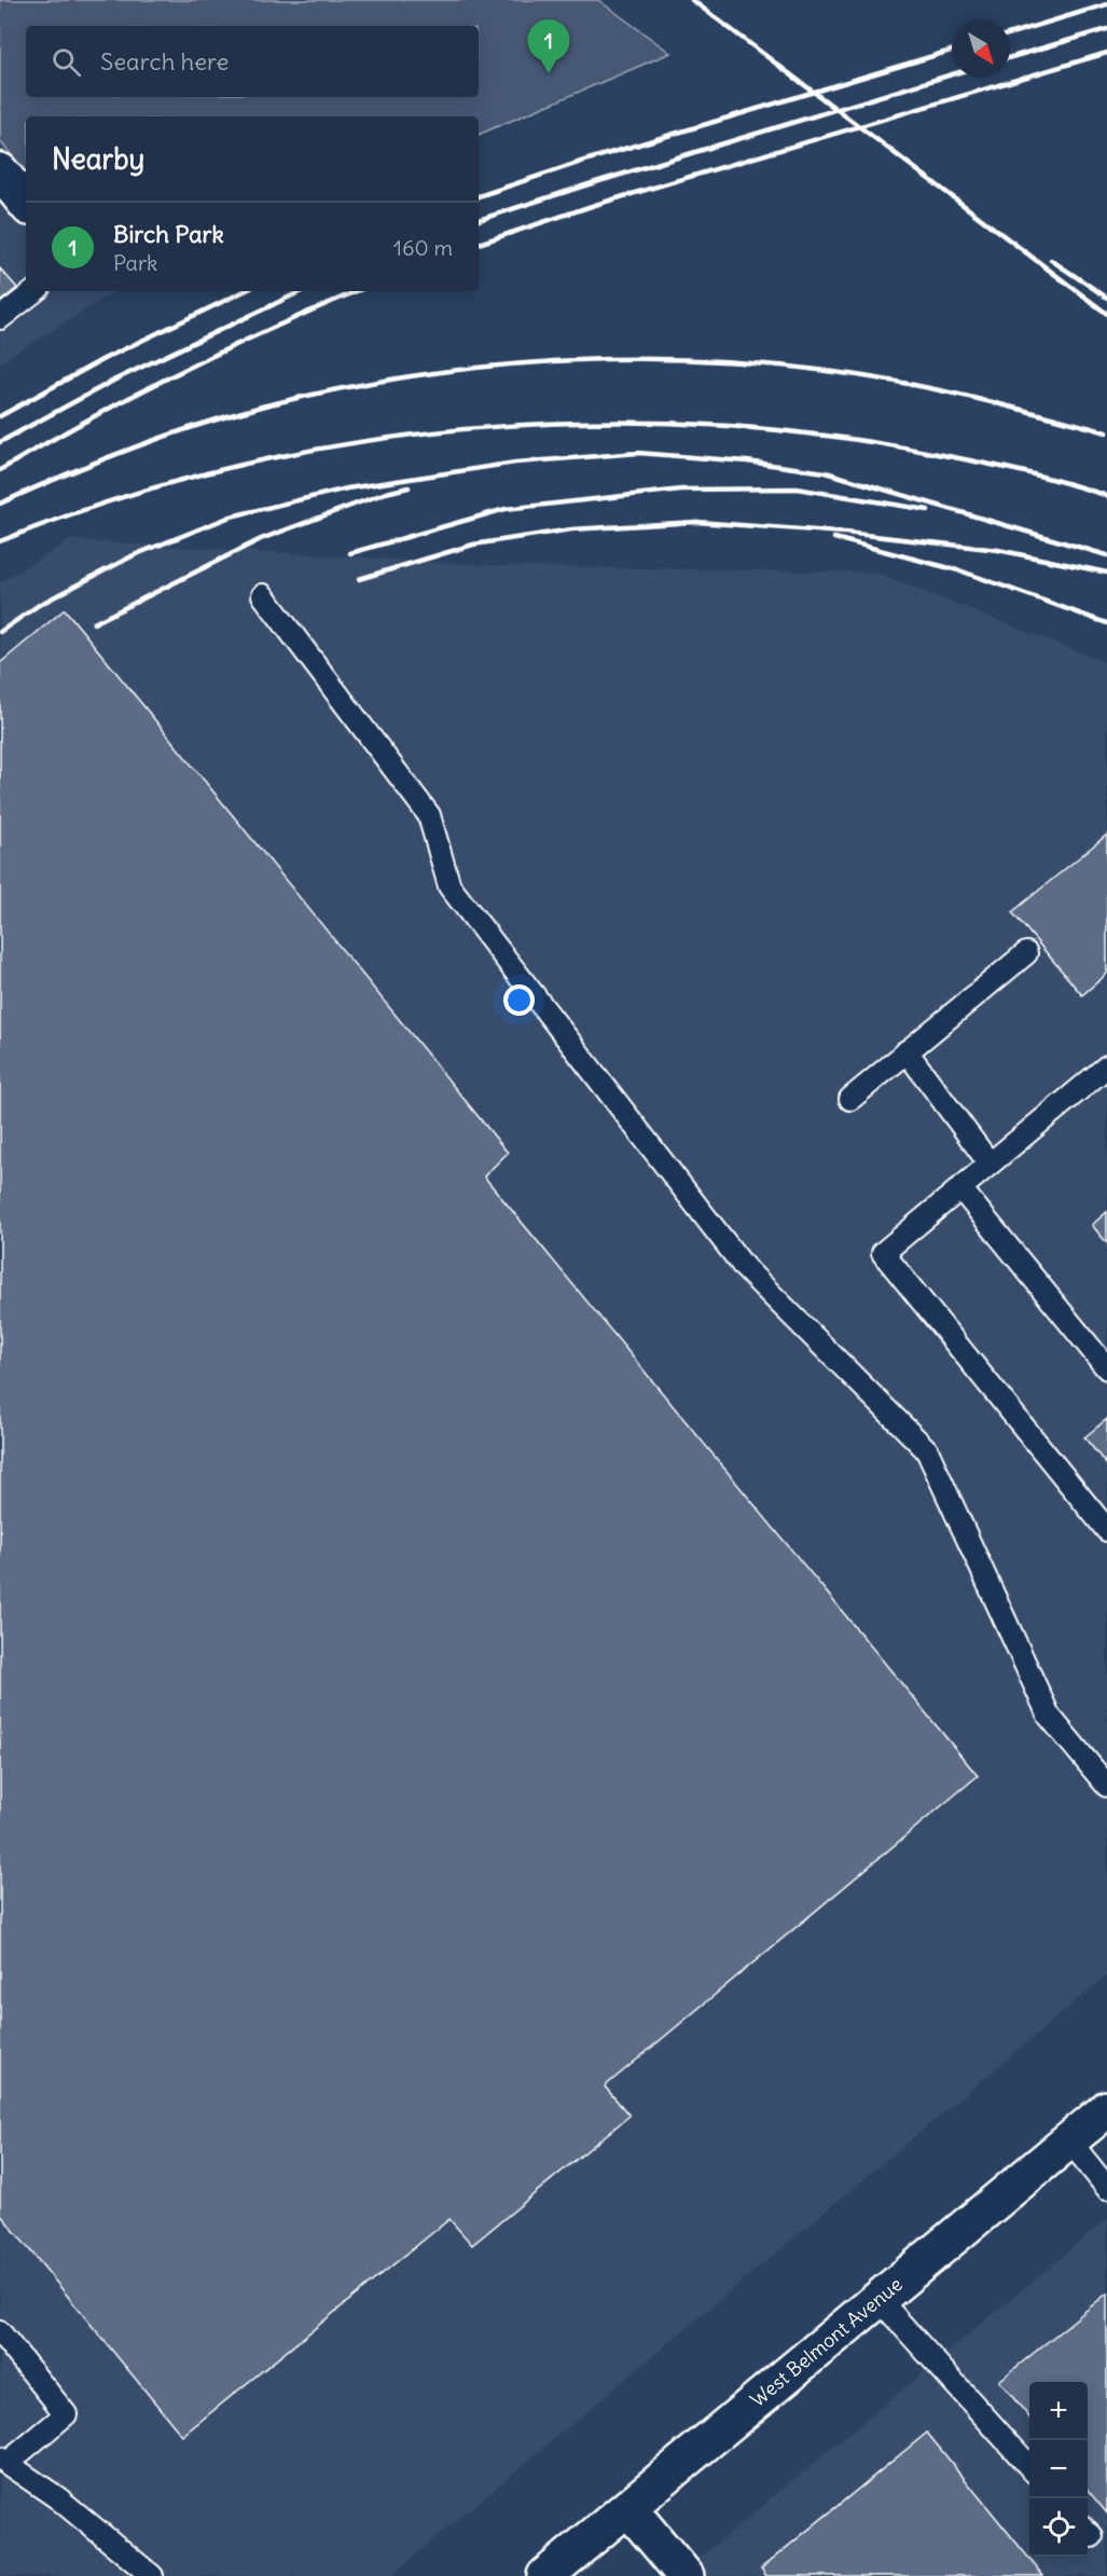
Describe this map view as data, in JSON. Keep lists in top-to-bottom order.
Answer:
{
  "streets": {
    "main road": ["West Belmont Avenue"]
  },
  "north": "bottom right",
  "page": {
    "pins": "1",
    "search": "Search here",
    "heading": "Nearby",
    "list": [
      {
        "mark": "1",
        "name": "Birch Park",
        "note": "Park",
        "value": "160 m"
      }
    ],
    "map_buttons": ["+", "−"]
  }
}
